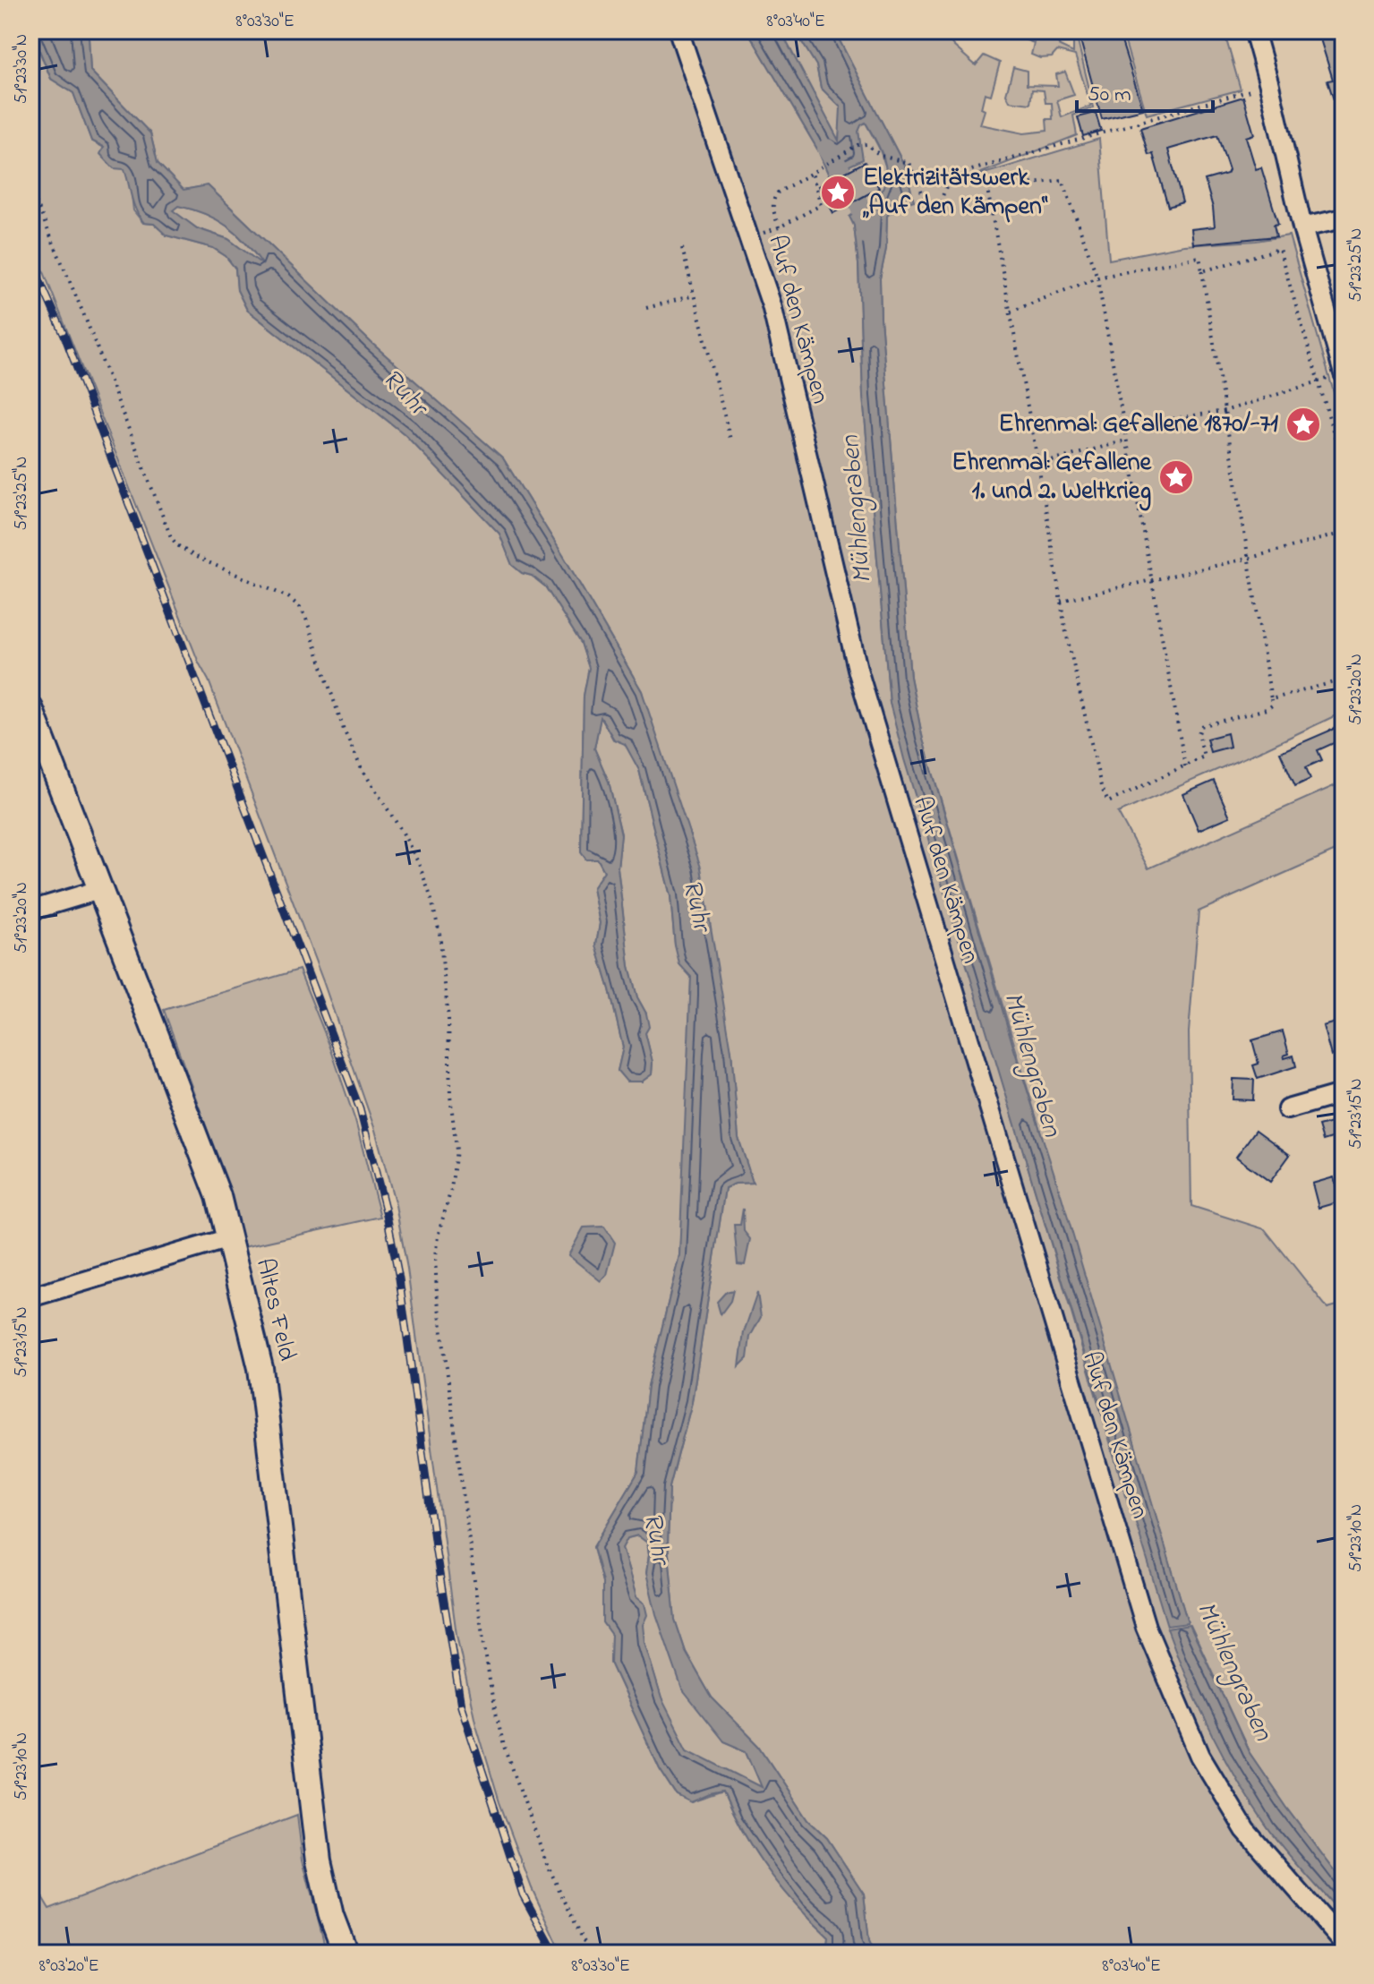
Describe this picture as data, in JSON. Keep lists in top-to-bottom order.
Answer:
{
  "streets": {
    "main road": ["Altes Feld"],
    "street": ["Auf den Kämpen"]
  },
  "water": ["Ruhr", "Mühlengraben"],
  "places": {
    "place": ["Elektrizitätswerk „Auf den Kämpen“", "Ehrenmal: Gefallene 1870/-71", "Ehrenmal: Gefallene 1. und 2. Weltkrieg"]
  },
  "scale_bar": "50 m",
  "coordinates": [
    "8°03'30\"E",
    "8°03'40\"E",
    "51°23'30\"N",
    "51°23'25\"N",
    "51°23'20\"N",
    "51°23'15\"N",
    "51°23'10\"N",
    "8°03'20\"E"
  ]
}
